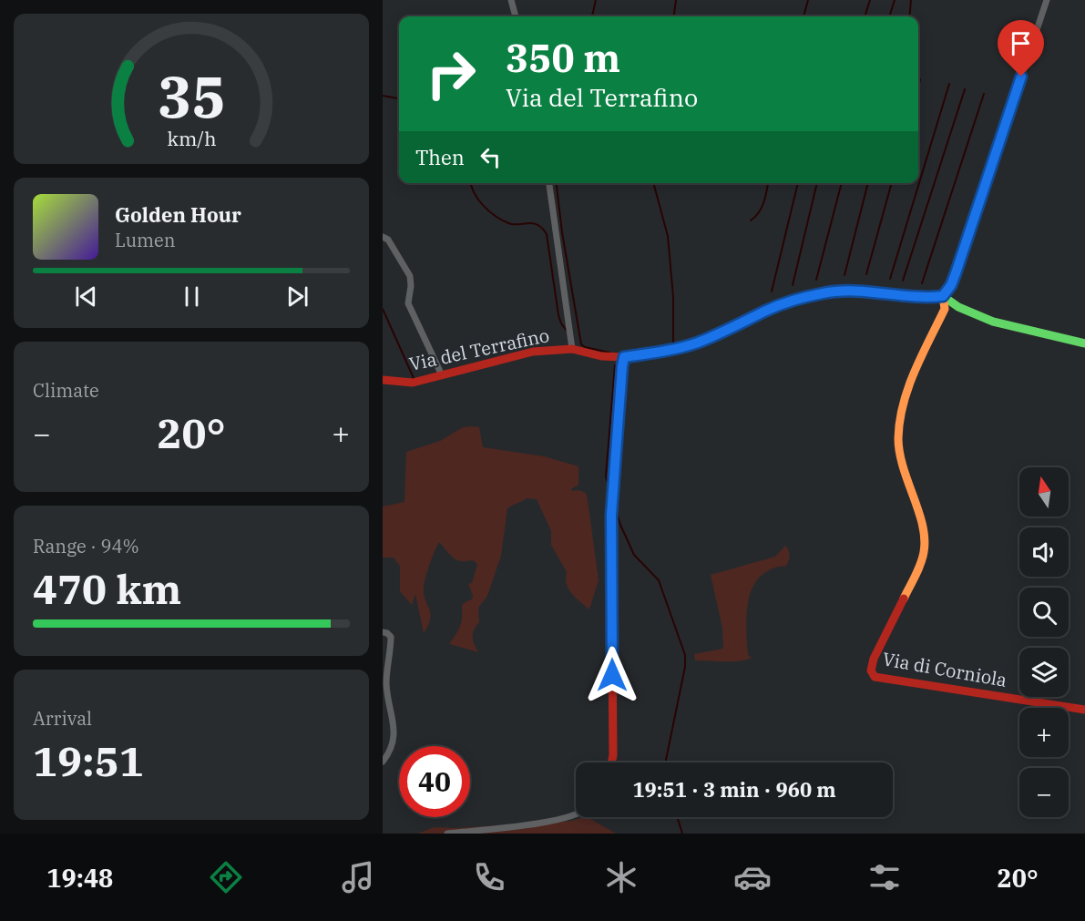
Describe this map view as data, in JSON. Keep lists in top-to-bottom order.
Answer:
{
  "streets": {
    "street": ["Via del Terrafino", "Via di Corniola"]
  },
  "crossings": [
    ["Via del Terrafino", "Via di Corniola"]
  ],
  "north": "top",
  "page": {
    "turn": ["350 m", "Via del Terrafino"],
    "then": "Then",
    "song": ["Golden Hour", "Lumen"],
    "tile": [
      "Climate",
      ["Range · 94%", "470 km"],
      ["Arrival", "19:51"]
    ],
    "heat": ["−", "20°", "+"],
    "map_buttons": ["+", "−"],
    "limit": "40",
    "trip": "19:51 · 3 min · 960 m",
    "tabs": ["19:48", "20°"],
    "gauge": ["35", "km/h"]
  }
}
